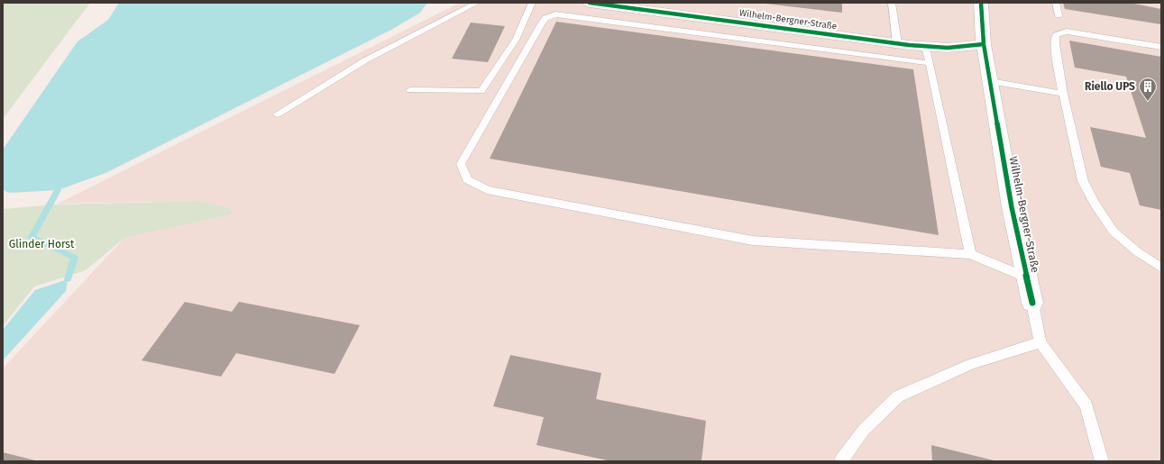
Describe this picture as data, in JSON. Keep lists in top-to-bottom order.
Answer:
{
  "streets": {
    "street": ["Wilhelm-Bergner-Straße"]
  },
  "parks": ["Glinder Horst"],
  "places": {
    "building": ["Riello UPS"]
  }
}
